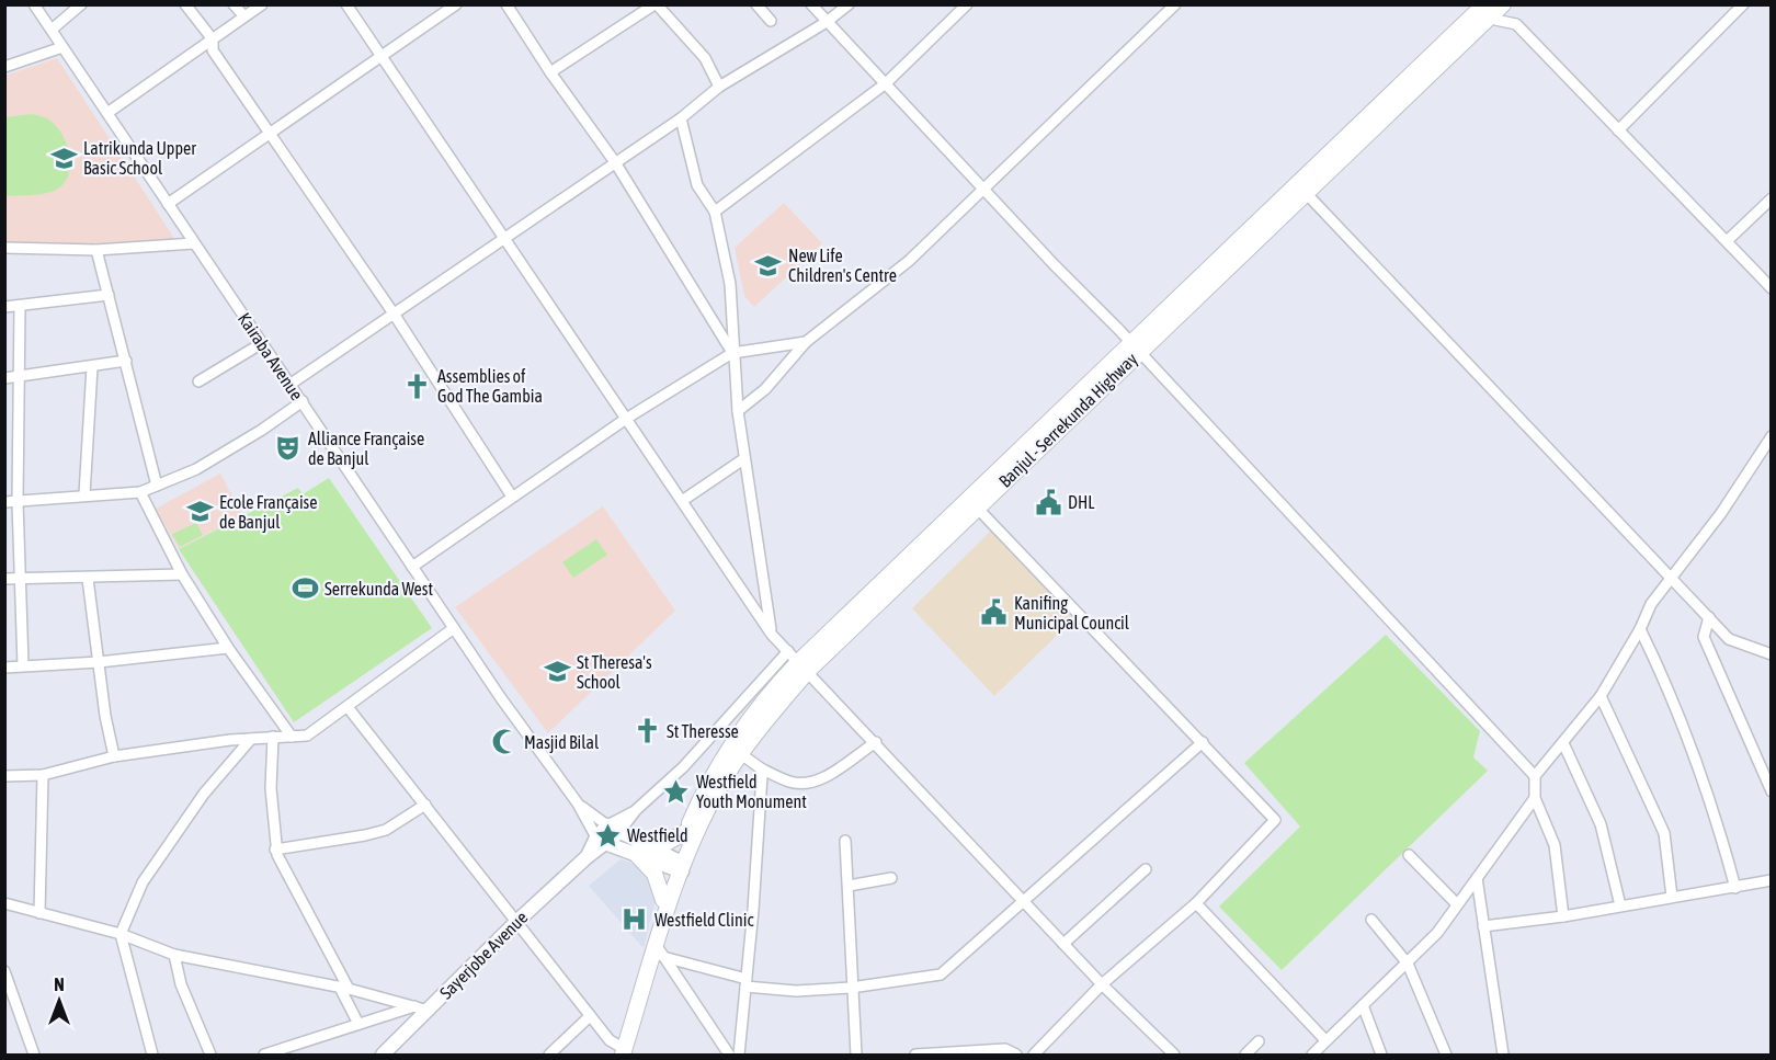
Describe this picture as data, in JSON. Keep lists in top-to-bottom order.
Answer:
{
  "streets": {
    "highway": ["Banjul - Serrekunda Highway"],
    "main road": ["Kairaba Avenue", "Sayerjobe Avenue"]
  },
  "crossings": [
    ["Kairaba Avenue", "Banjul - Serrekunda Highway"],
    ["Kairaba Avenue", "Sayerjobe Avenue"]
  ],
  "places": {
    "school or university": [
      "Latrikunda Upper Basic School",
      "New Life Children's Centre",
      "Ecole Française de Banjul",
      "St Theresa's School"
    ],
    "church": ["Assemblies of God The Gambia", "St Theresse"],
    "theatre": ["Alliance Française de Banjul"],
    "public building": ["DHL", "Kanifing Municipal Council"],
    "sports": ["Serrekunda West"],
    "mosque": ["Masjid Bilal"],
    "place": ["Westfield Youth Monument", "Westfield"],
    "hospital": ["Westfield Clinic"]
  },
  "north": "top"
}
